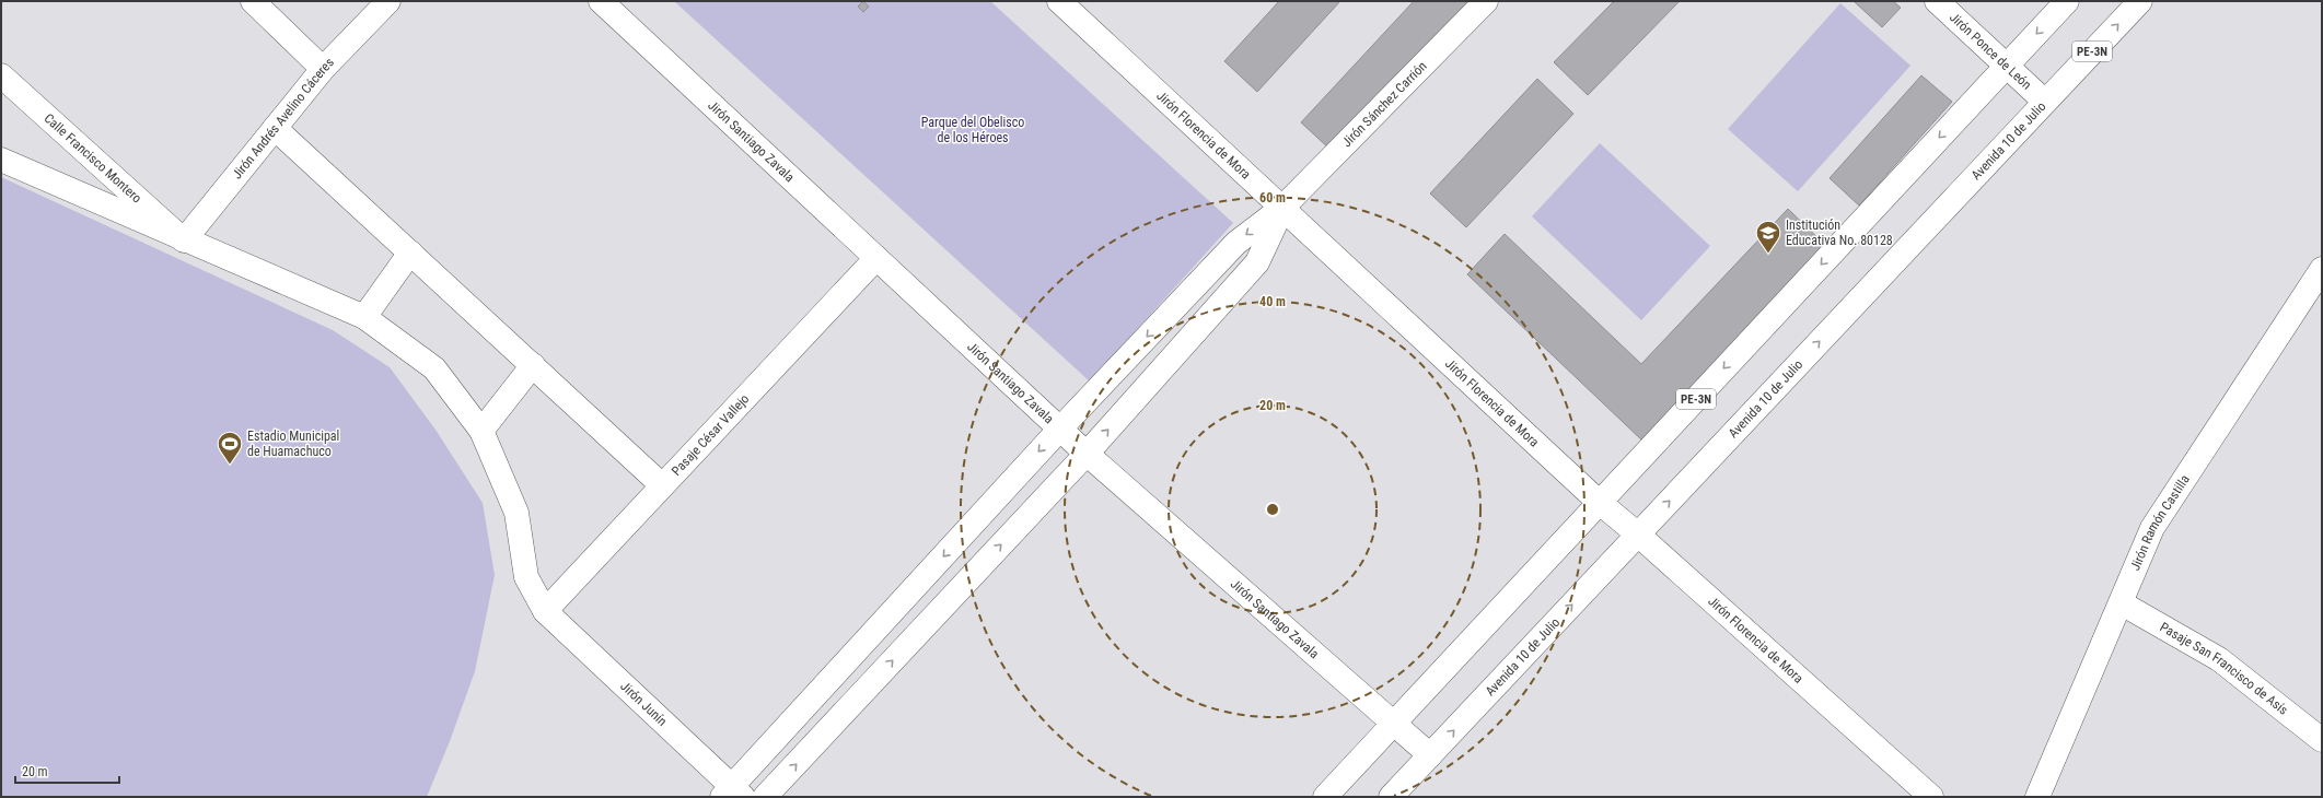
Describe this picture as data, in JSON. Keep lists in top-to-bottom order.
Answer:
{
  "streets": {
    "main road": [
      "Jirón Ponce de León",
      "PE-3N",
      "Jirón Sánchez Carrión",
      "Jirón Andrés Avelino Cáceres",
      "Jirón Florencia de Mora",
      "Avenida 10 de Julio",
      "Jirón Santiago Zavala",
      "Calle Francisco Montero",
      "Pasaje César Vallejo",
      "Jirón Ramón Castilla",
      "Pasaje San Francisco de Asís",
      "Jirón Junín"
    ]
  },
  "crossings": [
    ["Jirón Ponce de León", "PE-3N"],
    ["Jirón Ponce de León", "Avenida 10 de Julio"],
    ["PE-3N", "Jirón Florencia de Mora"],
    ["PE-3N", "Jirón Santiago Zavala"],
    ["Jirón Sánchez Carrión", "Jirón Florencia de Mora"],
    ["Jirón Andrés Avelino Cáceres", "Calle Francisco Montero"],
    ["Jirón Andrés Avelino Cáceres", "Jirón Junín"],
    ["Jirón Florencia de Mora", "Avenida 10 de Julio"],
    ["Avenida 10 de Julio", "Jirón Santiago Zavala"],
    ["Jirón Santiago Zavala", "Pasaje César Vallejo"],
    ["Calle Francisco Montero", "Jirón Junín"],
    ["Pasaje César Vallejo", "Jirón Junín"],
    ["Jirón Ramón Castilla", "Pasaje San Francisco de Asís"]
  ],
  "parks": ["Parque del Obelisco de los Héroes"],
  "places": {
    "school or university": ["Institución Educativa No. 80128"],
    "sports": ["Estadio Municipal de Huamachuco"]
  },
  "scale_bar": "20 m",
  "rings": ["60 m", "40 m", "20 m"]
}
